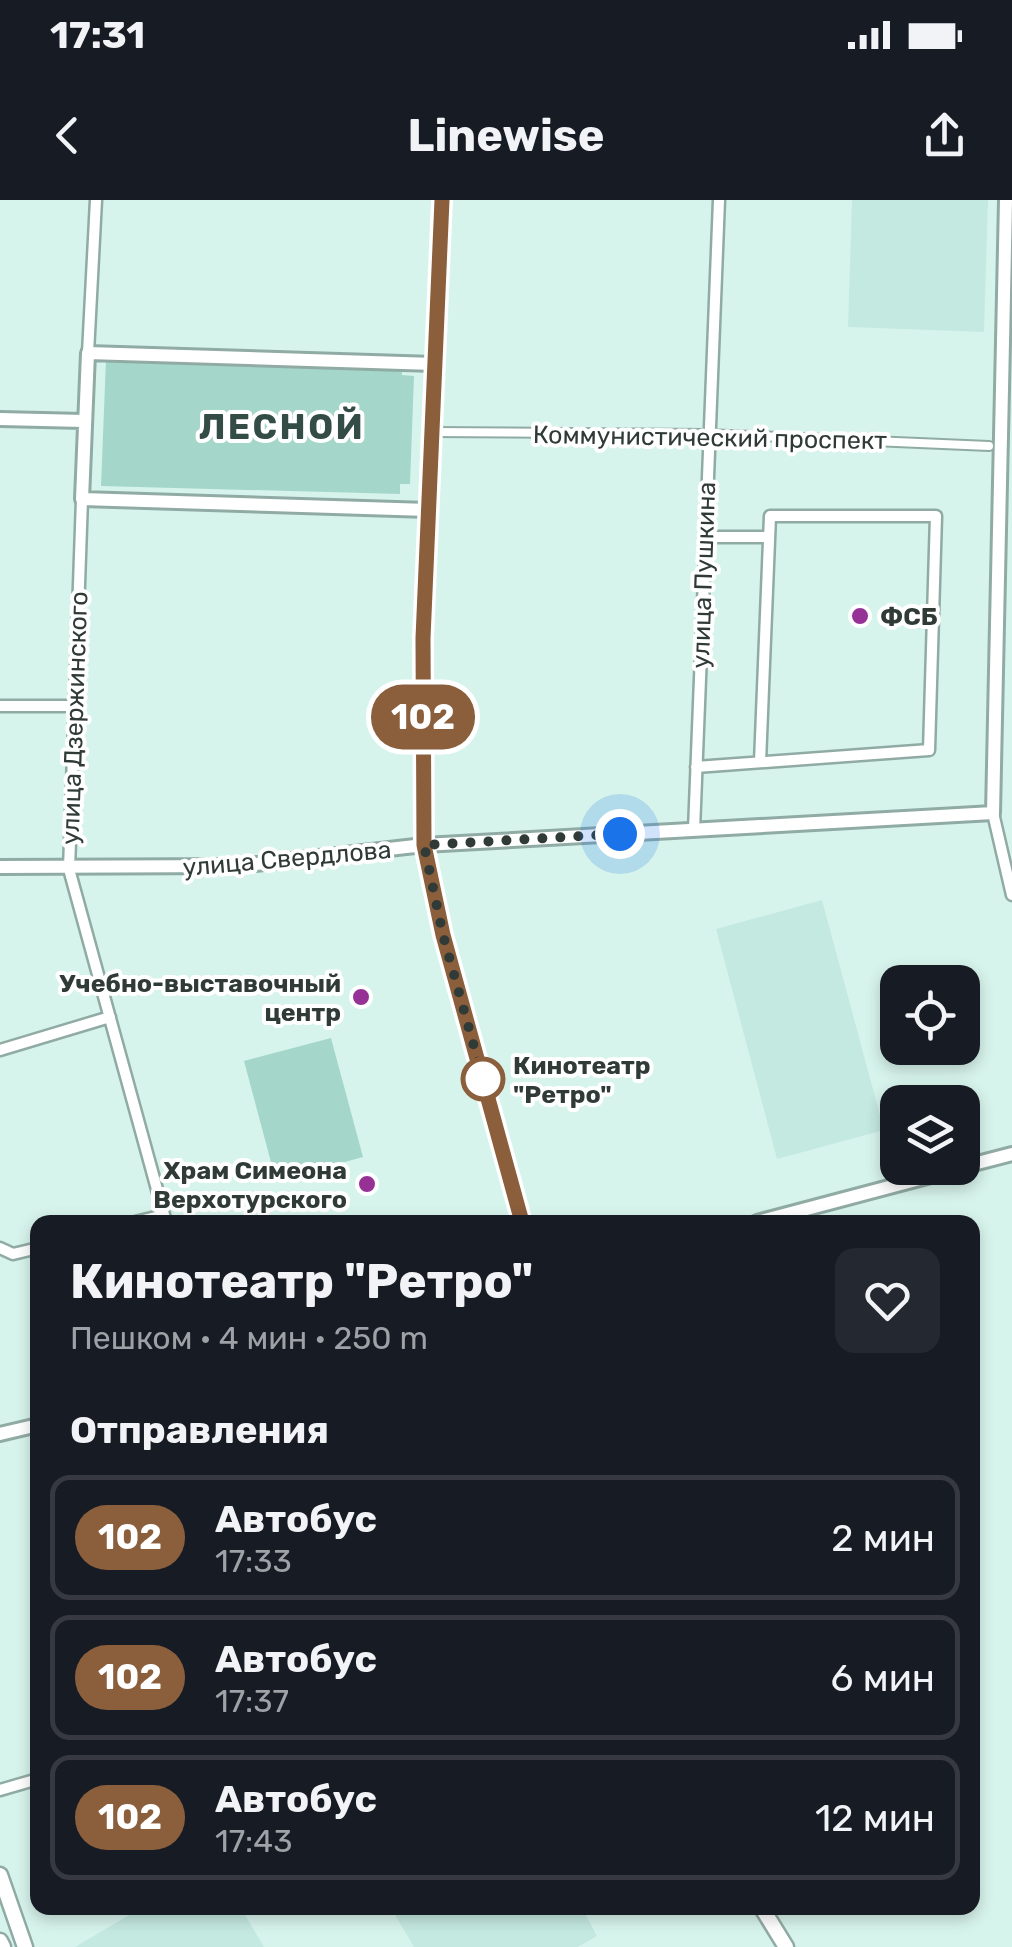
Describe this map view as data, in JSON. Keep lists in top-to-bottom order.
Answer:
{
  "streets": {
    "street": [
      "Коммунистический проспект",
      "улица Пушкина",
      "улица Дзержинского",
      "улица Свердлова"
    ]
  },
  "crossings": [
    ["Коммунистический проспект", "улица Пушкина"],
    ["улица Пушкина", "улица Свердлова"],
    ["улица Дзержинского", "улица Свердлова"]
  ],
  "districts": ["ЛЕСНОЙ"],
  "places": [
    "ФСБ",
    "Учебно-выставочный центр",
    "Кинотеатр \"Ретро\"",
    "Храм Симеона Верхотурского"
  ],
  "lines": ["bus line 102"],
  "page": {
    "status": "17:31",
    "header": "Linewise",
    "on_map": "102",
    "heading": [
      ["Кинотеатр \"Ретро\"", "Пешком · 4 мин · 250 m"],
      "Отправления"
    ],
    "list": [
      {
        "mark": "102",
        "name": "Автобус",
        "note": "17:33",
        "value": "2 мин"
      },
      {
        "mark": "102",
        "name": "Автобус",
        "note": "17:37",
        "value": "6 мин"
      },
      {
        "mark": "102",
        "name": "Автобус",
        "note": "17:43",
        "value": "12 мин"
      }
    ]
  }
}
